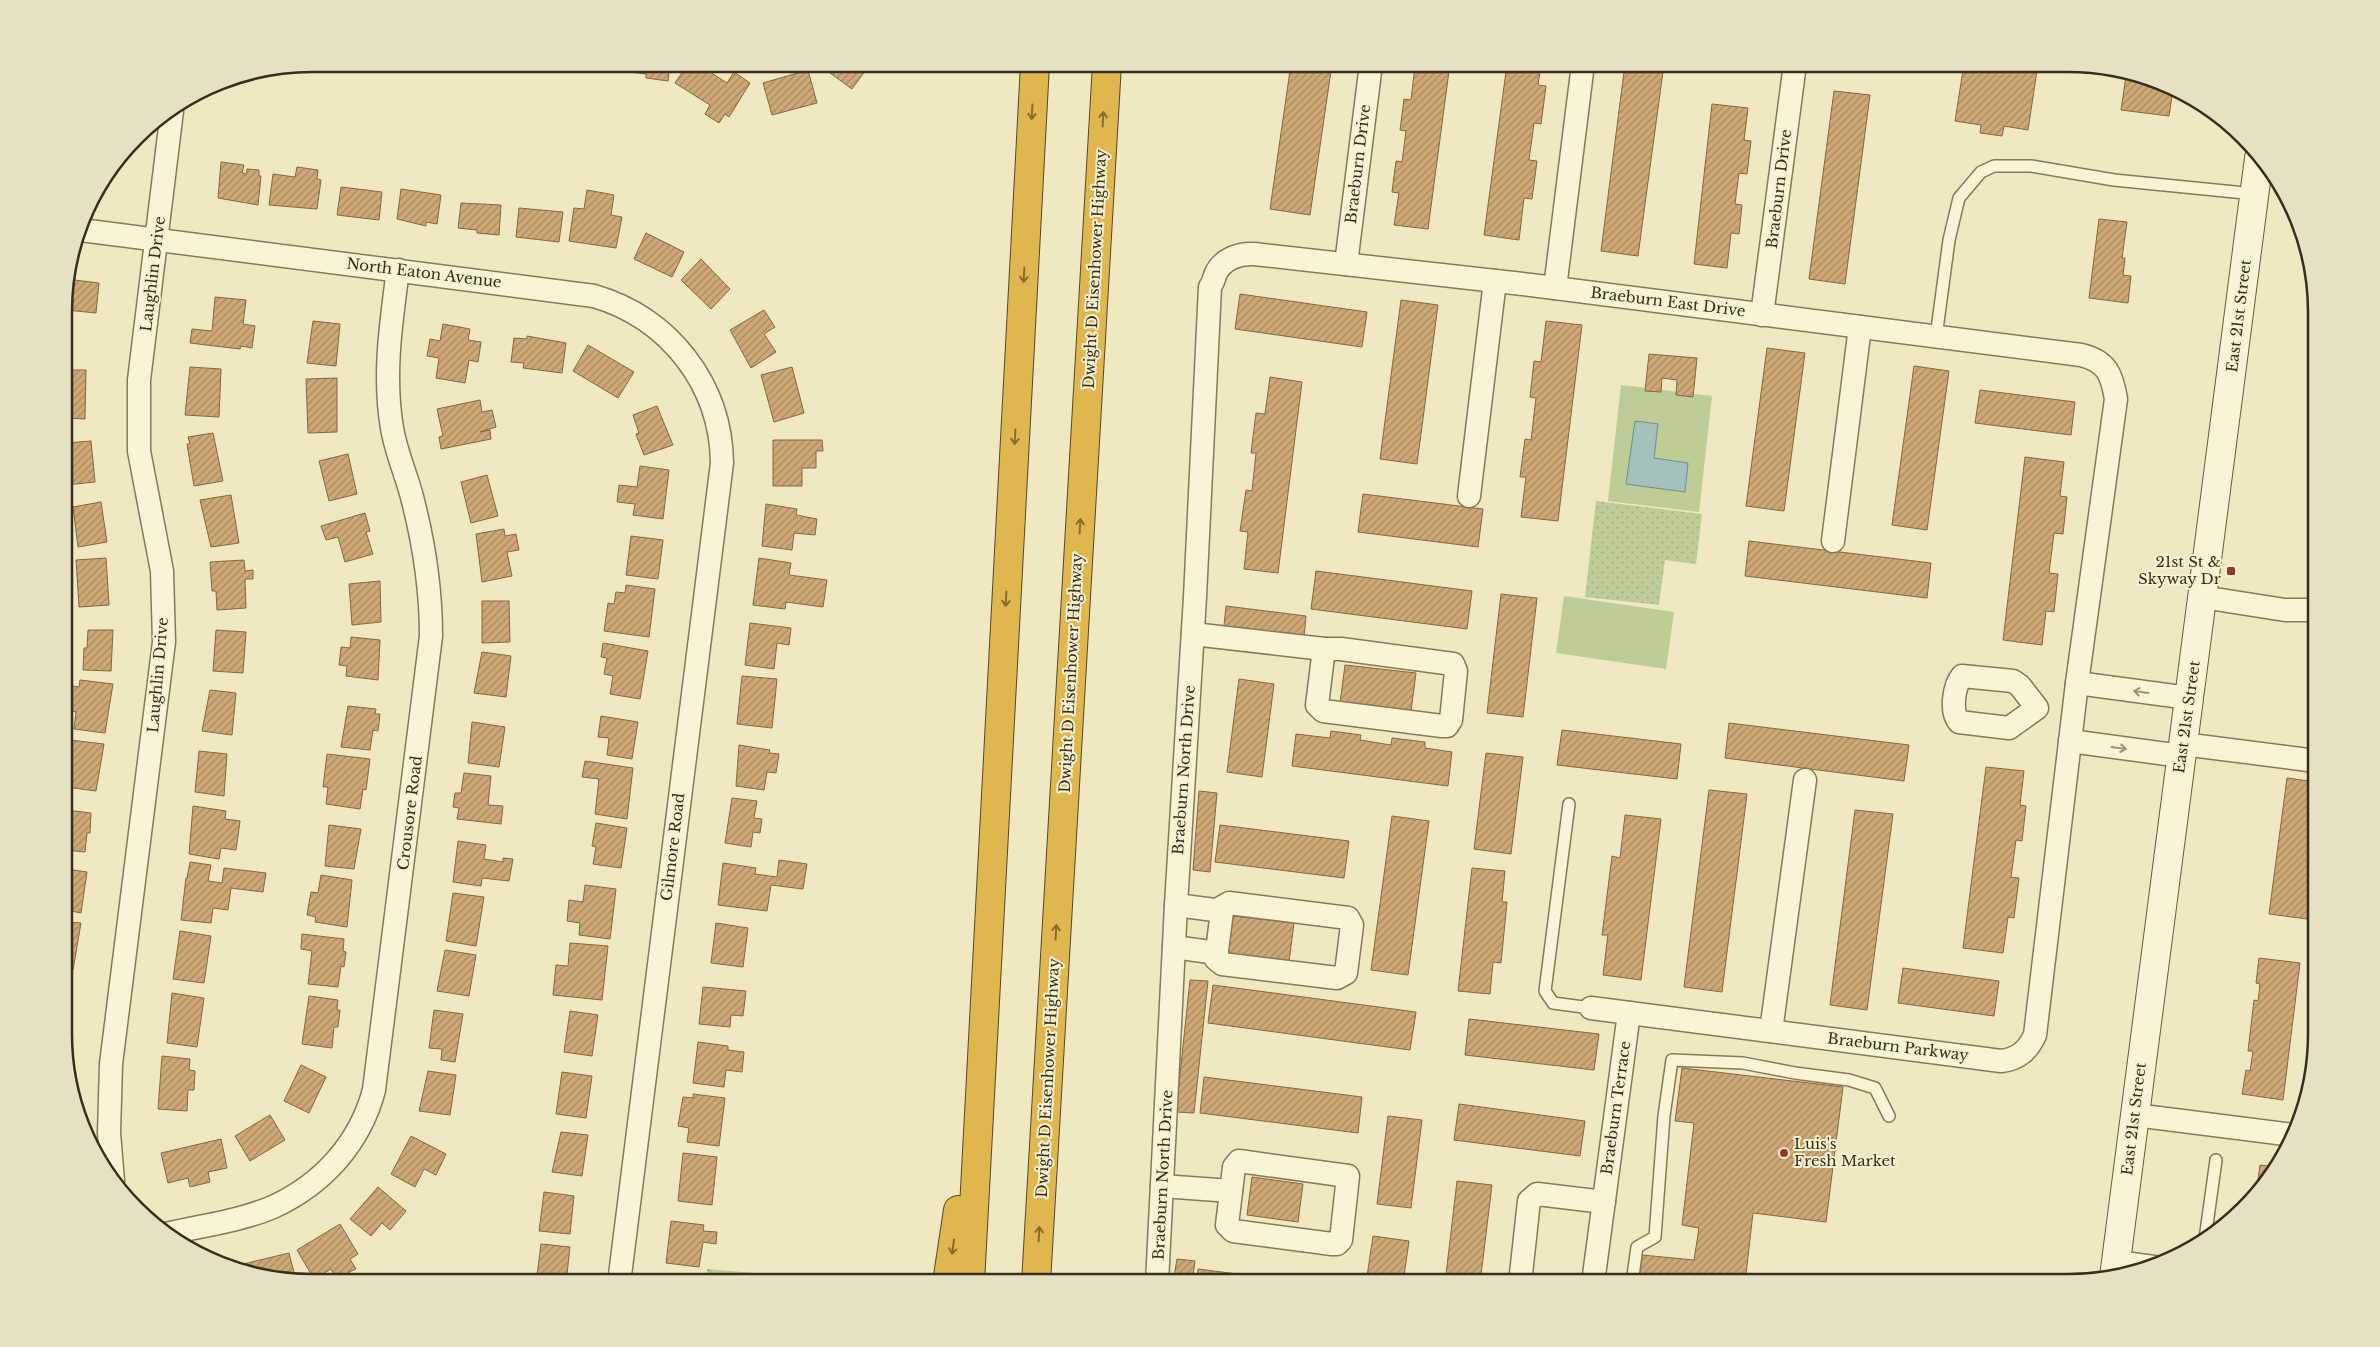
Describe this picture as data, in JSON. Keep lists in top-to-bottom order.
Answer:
{
  "streets": {
    "highway": ["Dwight D Eisenhower Highway"],
    "main road": ["East 21st Street"],
    "street": [
      "Braeburn Drive",
      "North Eaton Avenue",
      "Laughlin Drive",
      "Braeburn East Drive",
      "Braeburn North Drive",
      "Crousore Road",
      "Gilmore Road",
      "Braeburn Parkway",
      "Braeburn Terrace"
    ]
  },
  "crossings": [
    ["Braeburn Drive", "Braeburn East Drive"],
    ["North Eaton Avenue", "Laughlin Drive"],
    ["North Eaton Avenue", "Crousore Road"],
    ["North Eaton Avenue", "Gilmore Road"],
    ["Braeburn East Drive", "Braeburn North Drive"],
    ["Braeburn Parkway", "Braeburn Terrace"]
  ],
  "places": {
    "transit": ["21st St & Skyway Dr"],
    "other": ["Luis's Fresh Market"]
  }
}
